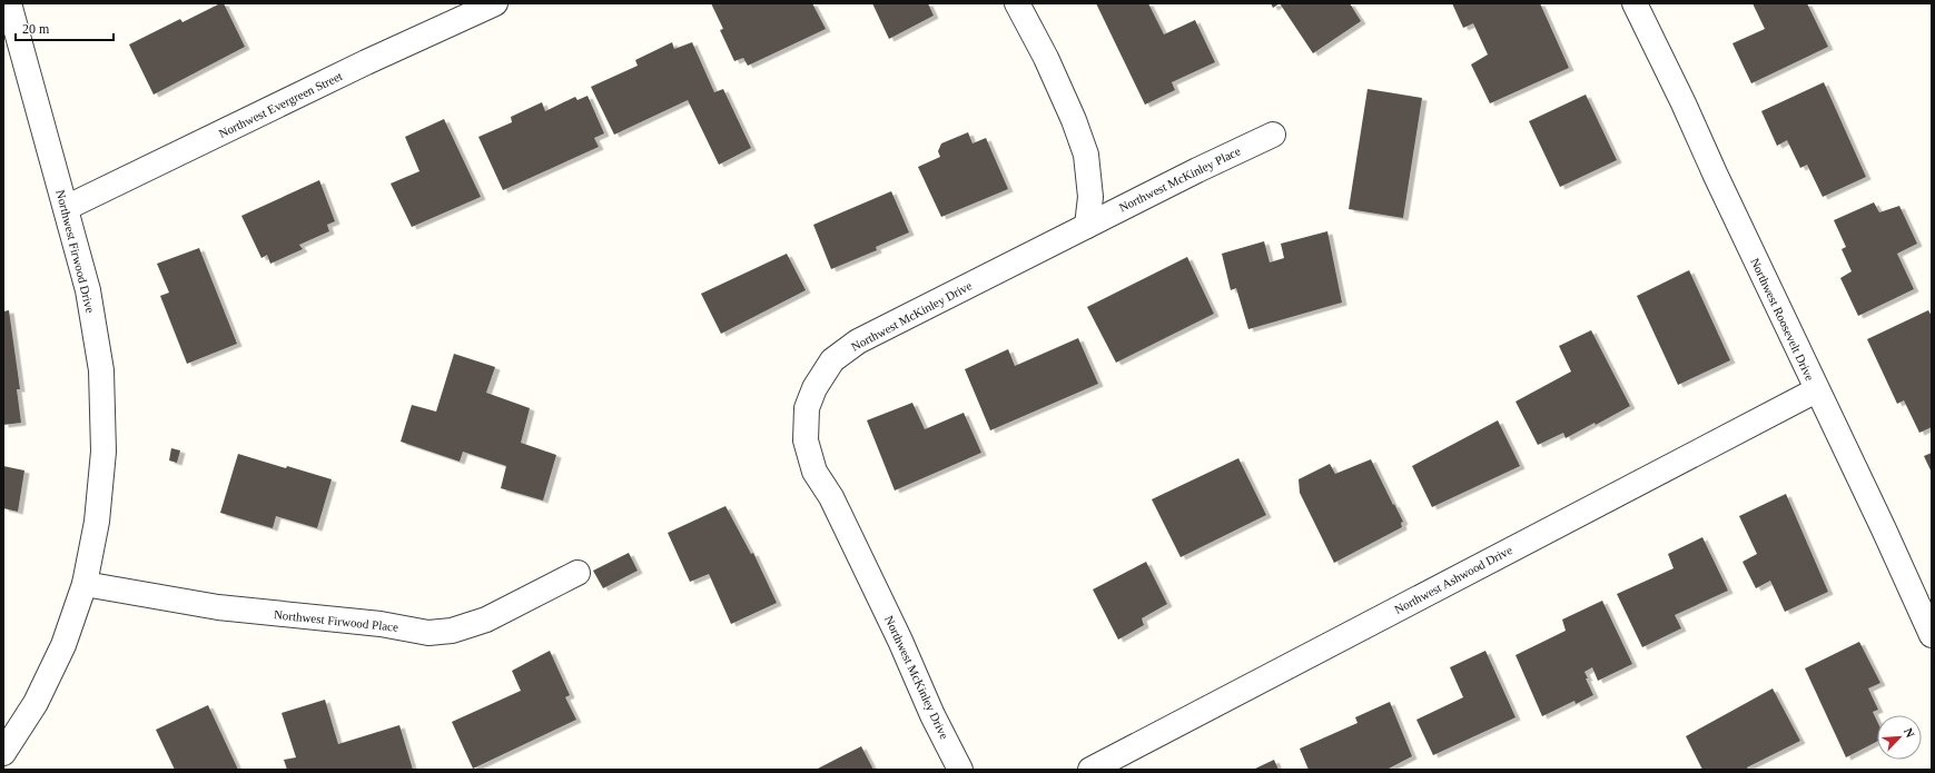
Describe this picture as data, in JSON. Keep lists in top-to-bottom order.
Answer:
{
  "streets": {
    "street": [
      "Northwest Evergreen Street",
      "Northwest McKinley Place",
      "Northwest Firwood Drive",
      "Northwest McKinley Drive",
      "Northwest Roosevelt Drive",
      "Northwest Ashwood Drive",
      "Northwest Firwood Place"
    ]
  },
  "crossings": [
    ["Northwest Evergreen Street", "Northwest Firwood Drive"],
    ["Northwest McKinley Place", "Northwest McKinley Drive"],
    ["Northwest Firwood Drive", "Northwest Firwood Place"],
    ["Northwest Roosevelt Drive", "Northwest Ashwood Drive"]
  ],
  "scale_bar": "20 m",
  "north": "top right"
}
